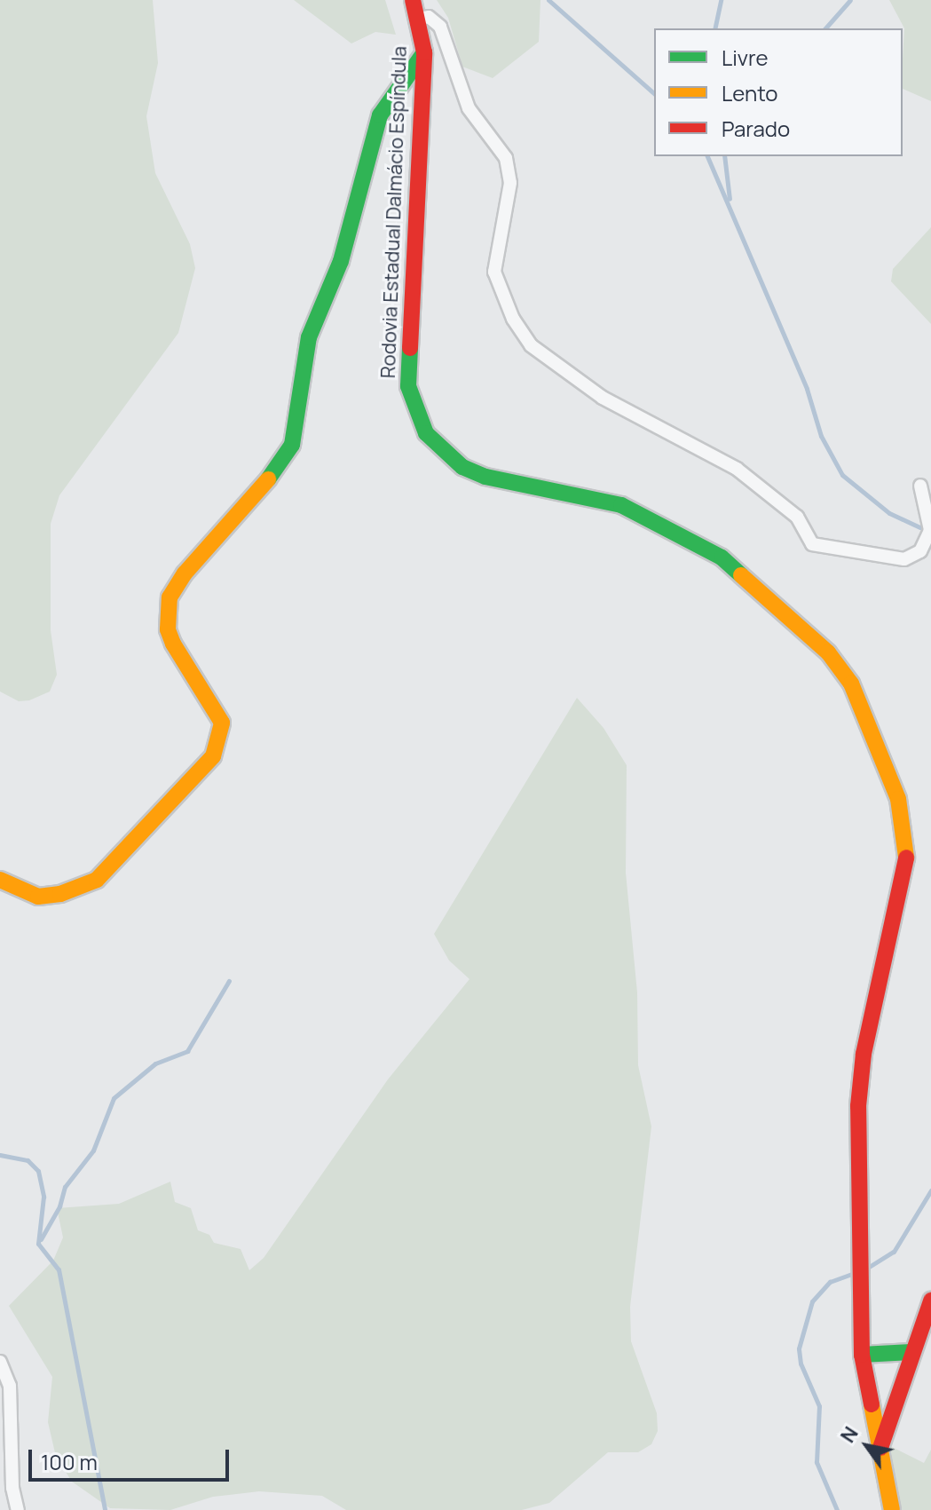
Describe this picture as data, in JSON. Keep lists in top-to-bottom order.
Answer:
{
  "streets": {
    "main road": ["Rodovia Estadual Dalmácio Espíndula"]
  },
  "legend": ["Livre", "Lento", "Parado"],
  "scale_bar": "100 m",
  "north": "top left"
}
